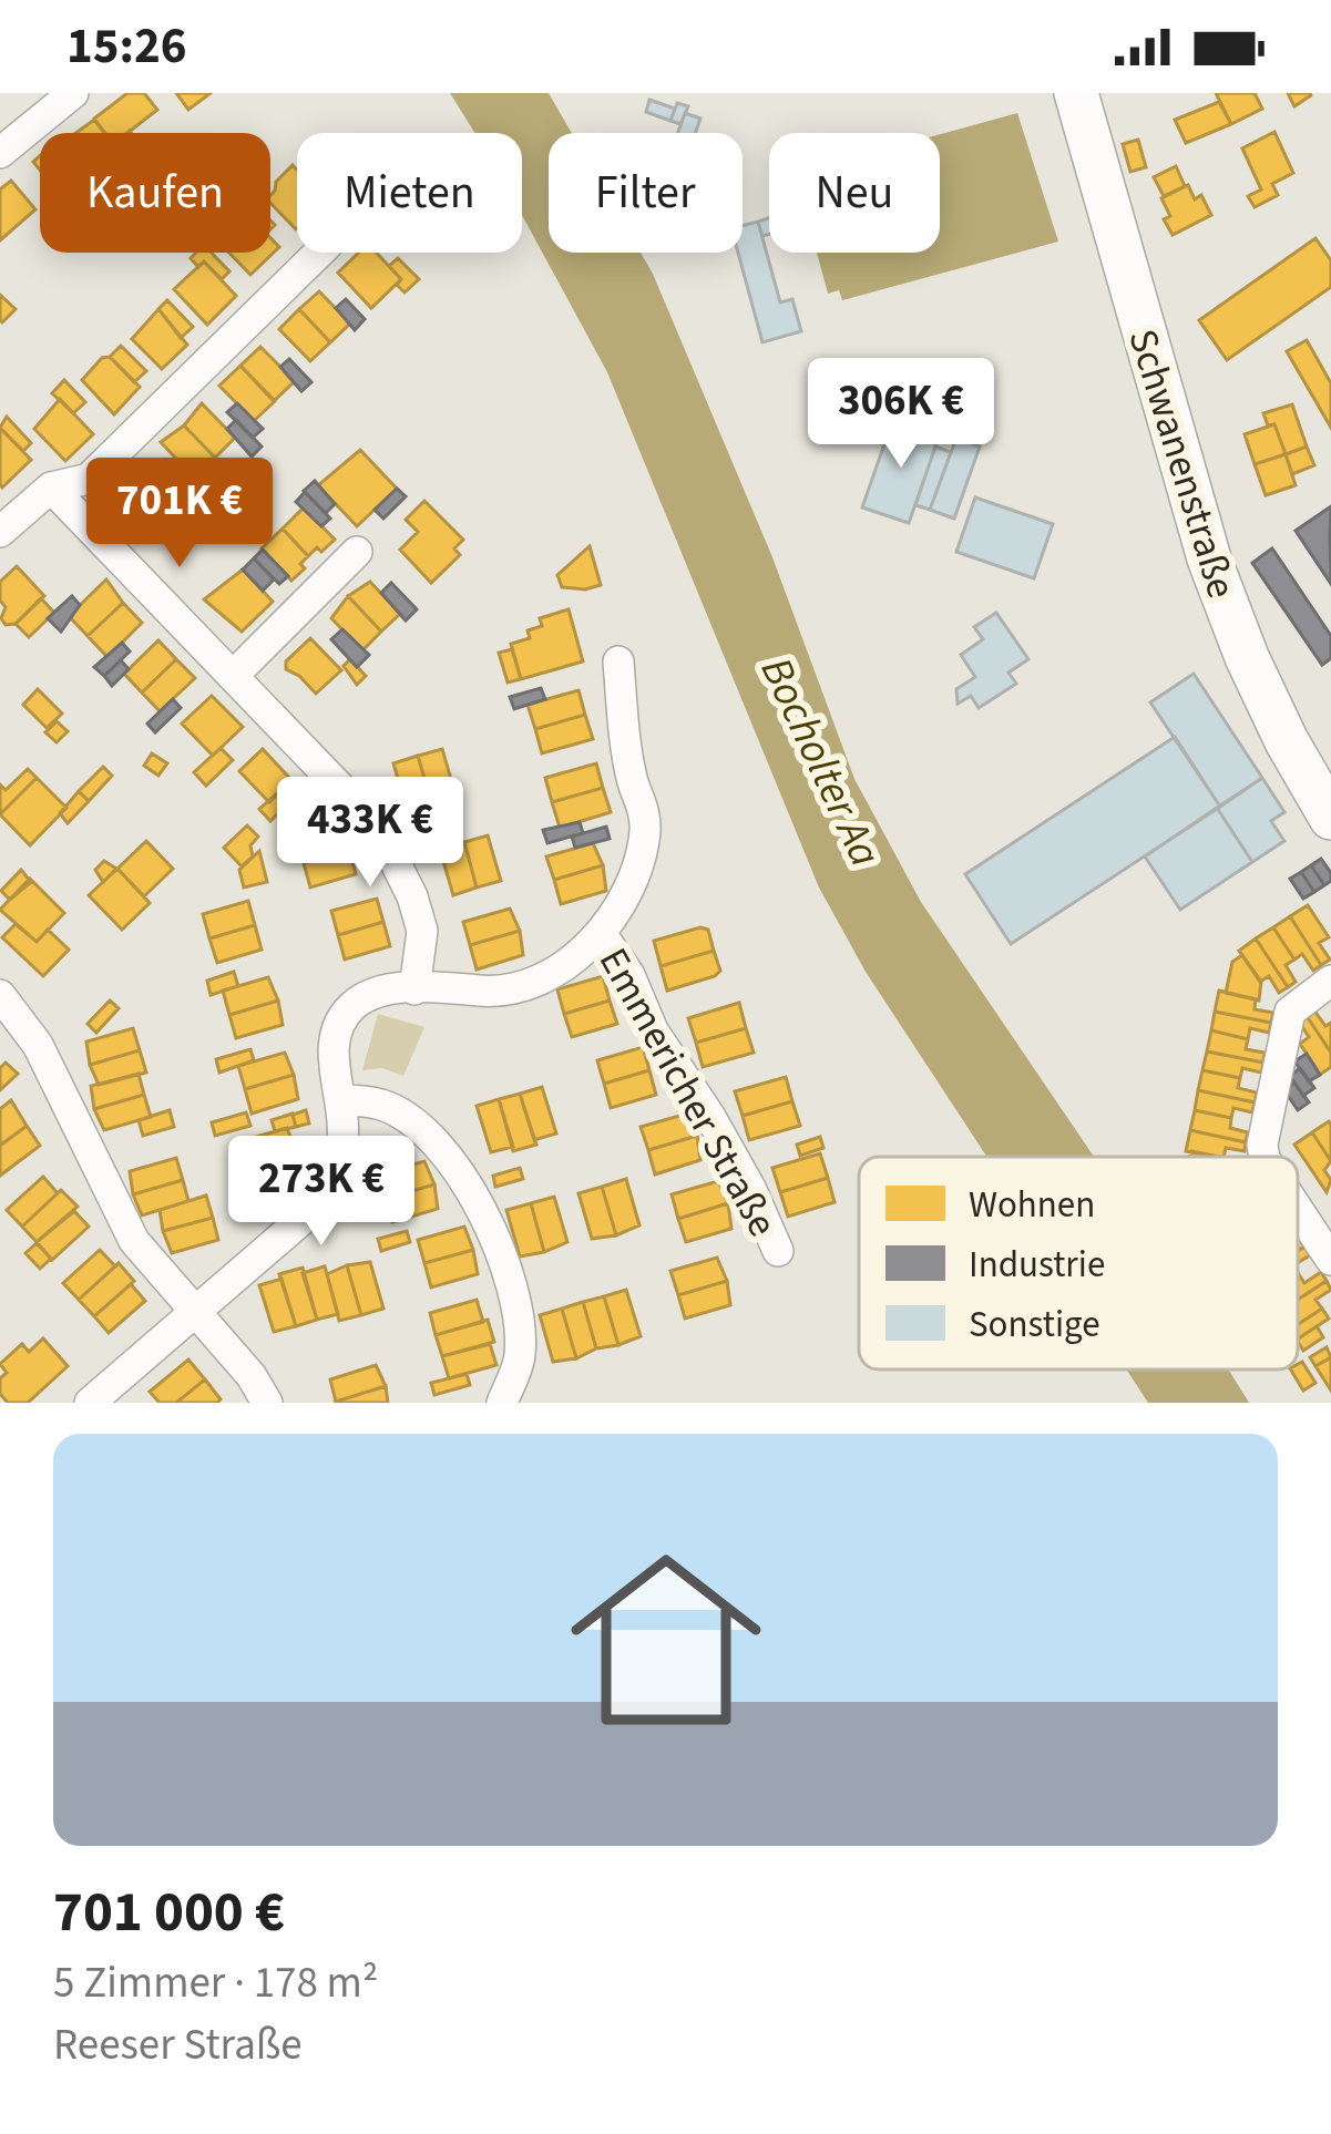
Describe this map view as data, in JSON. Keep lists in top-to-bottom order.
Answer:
{
  "streets": {
    "street": ["Schwanenstraße", "Emmericher Straße"]
  },
  "water": ["Bocholter Aa"],
  "legend": ["Wohnen", "Industrie", "Sonstige"],
  "page": {
    "status": "15:26",
    "chip": [
      "Kaufen",
      "Mieten",
      "Filter",
      "Neu"
    ],
    "price": [
      "306K €",
      "701K €",
      "433K €",
      "273K €"
    ],
    "list": [
      {
        "name": "701 000 €",
        "note": "5 Zimmer · 178 m² · Reeser Straße"
      }
    ]
  }
}
